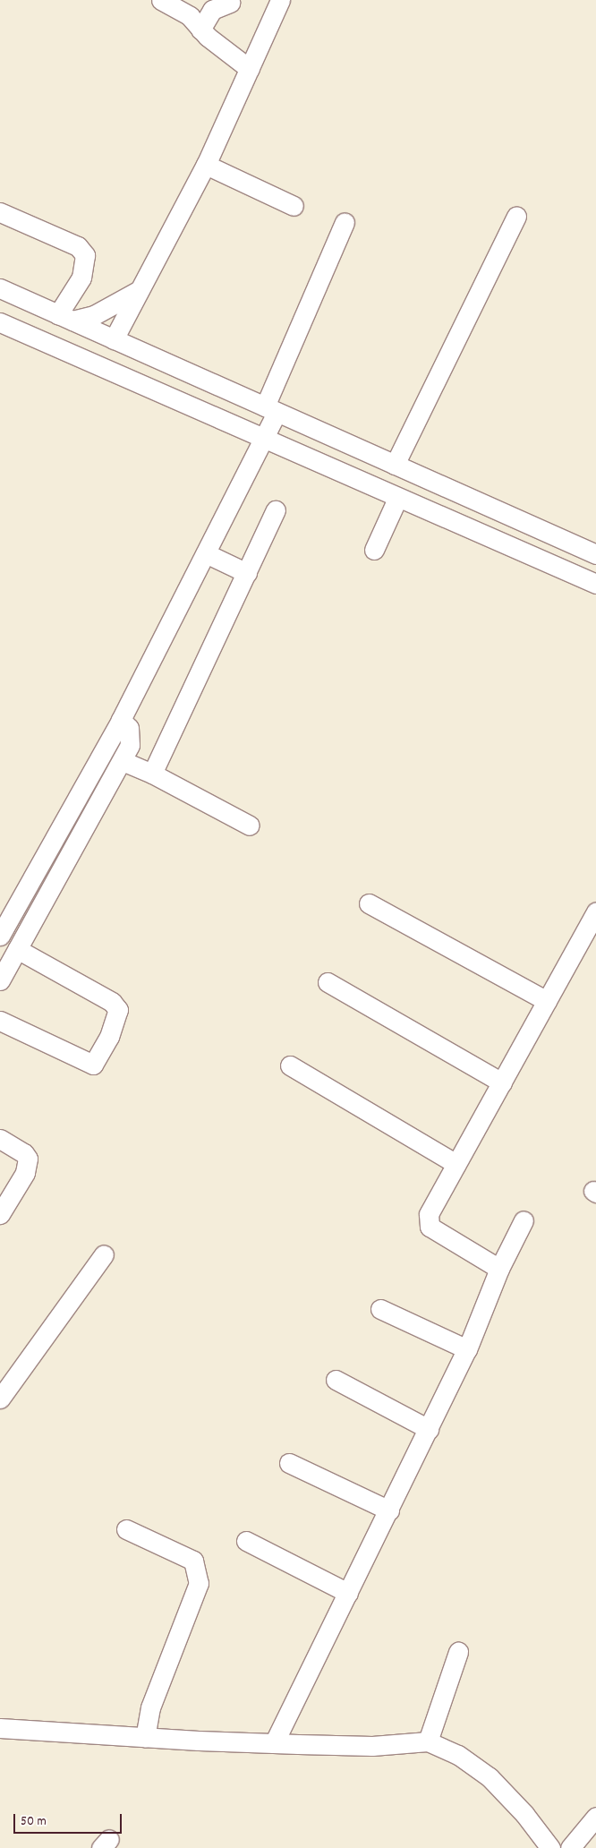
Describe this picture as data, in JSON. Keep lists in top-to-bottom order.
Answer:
{
  "scale_bar": "50 m"
}
